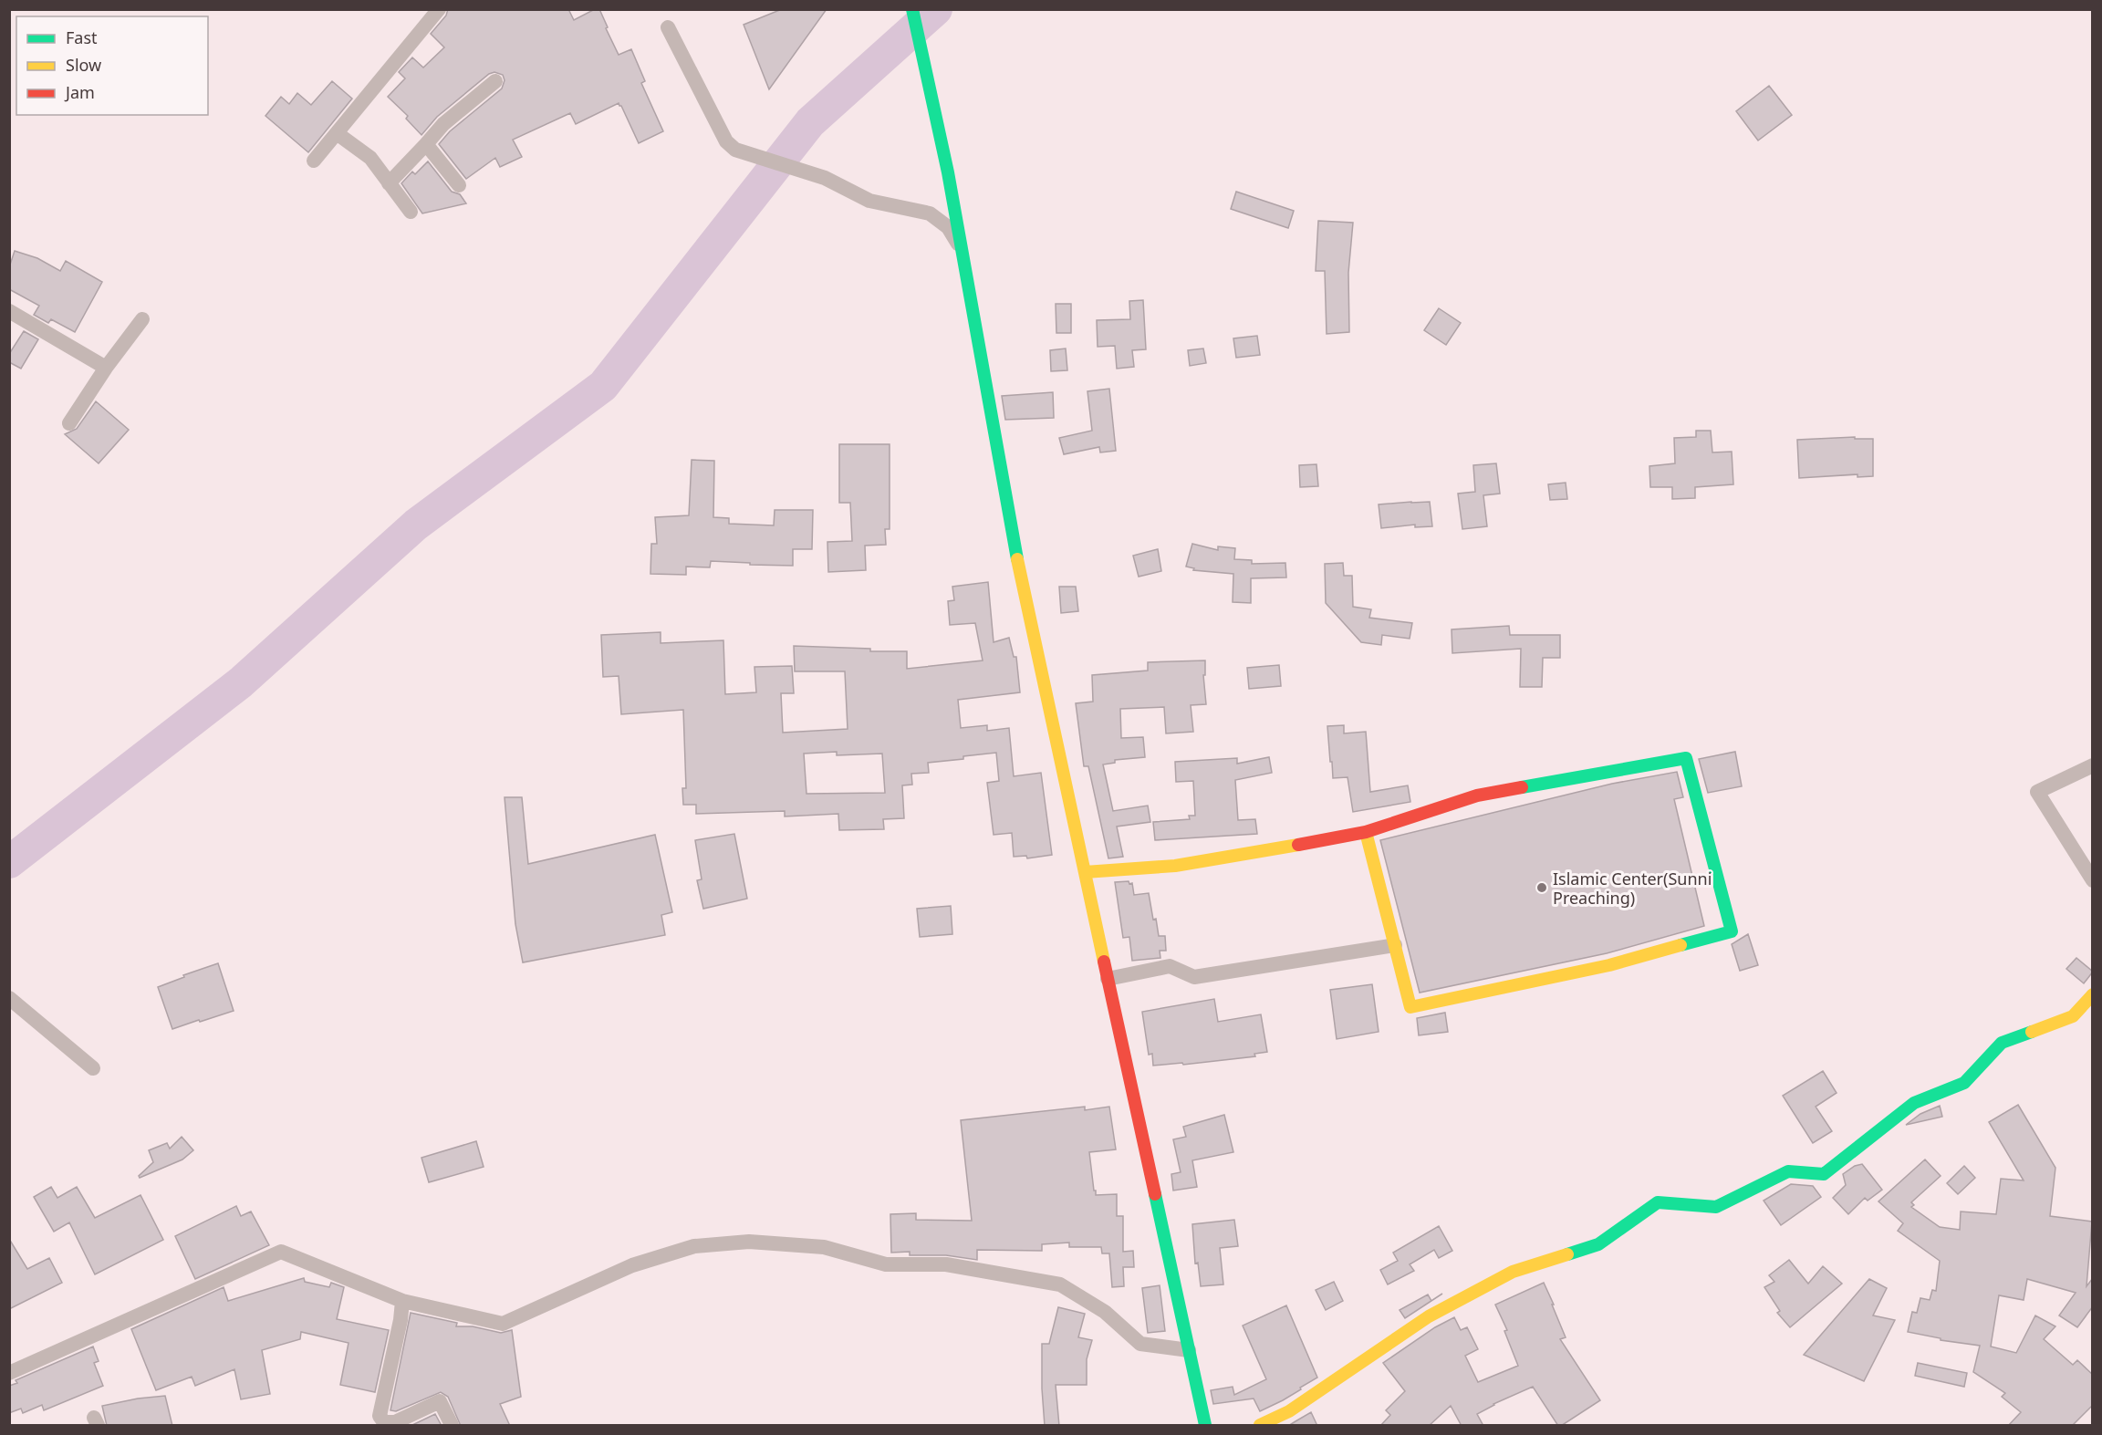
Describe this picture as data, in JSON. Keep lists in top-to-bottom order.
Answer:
{
  "places": ["Islamic Center(Sunni Preaching)"],
  "legend": ["Fast", "Slow", "Jam"]
}
